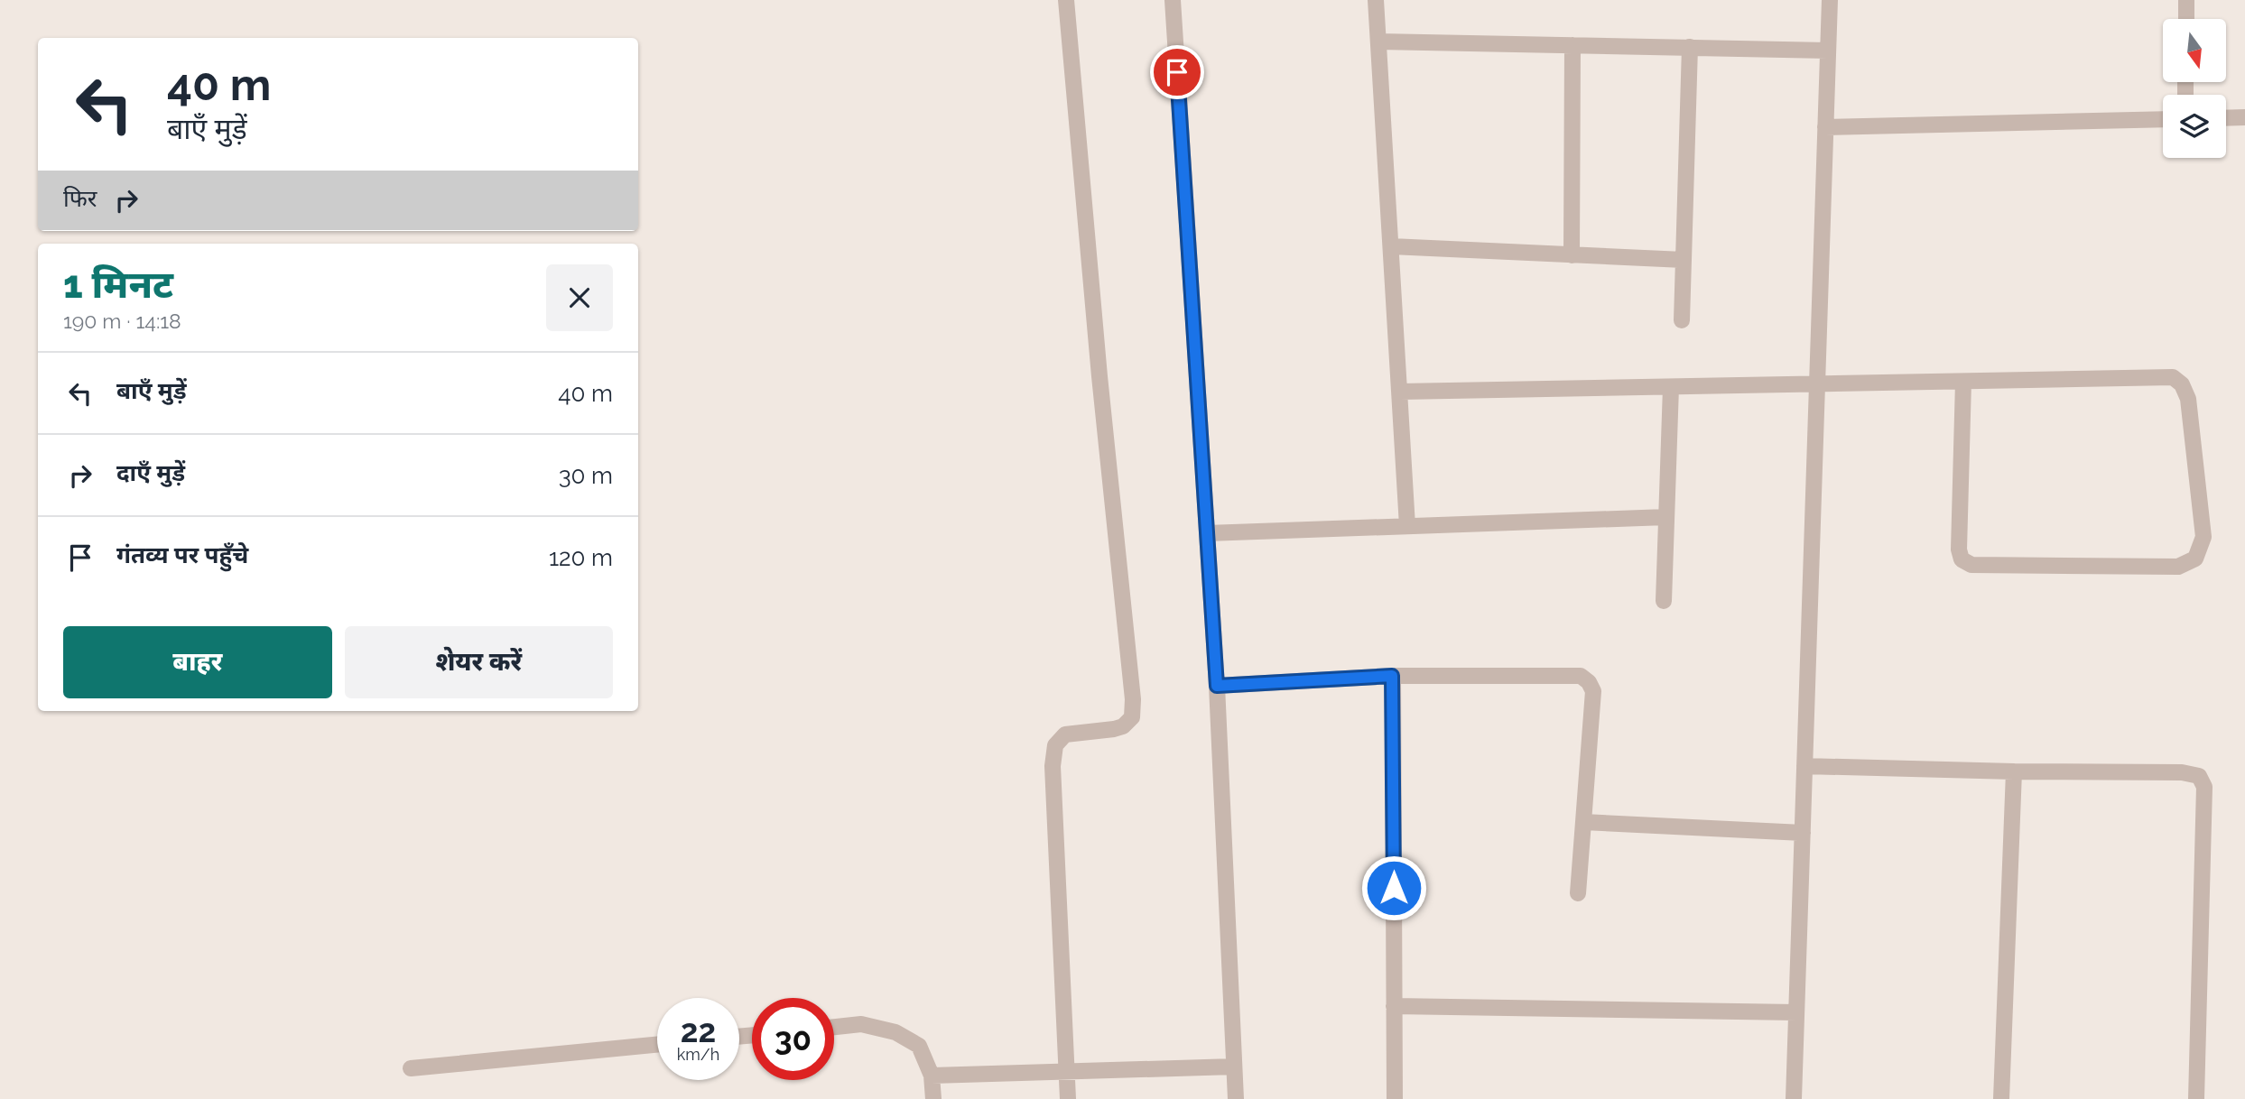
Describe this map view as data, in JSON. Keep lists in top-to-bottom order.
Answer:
{
  "north": "bottom",
  "page": {
    "turn": ["40 m", "बाएँ मुड़ें"],
    "then": "फिर",
    "heading": ["1 मिनट", "190 m · 14:18"],
    "list": [
      {
        "name": "बाएँ मुड़ें",
        "value": "40 m"
      },
      {
        "name": "दाएँ मुड़ें",
        "value": "30 m"
      },
      {
        "name": "गंतव्य पर पहुँचे",
        "value": "120 m"
      }
    ],
    "buttons": ["बाहर", "शेयर करें"],
    "speed": "22 km/h",
    "limit": "30"
  }
}
